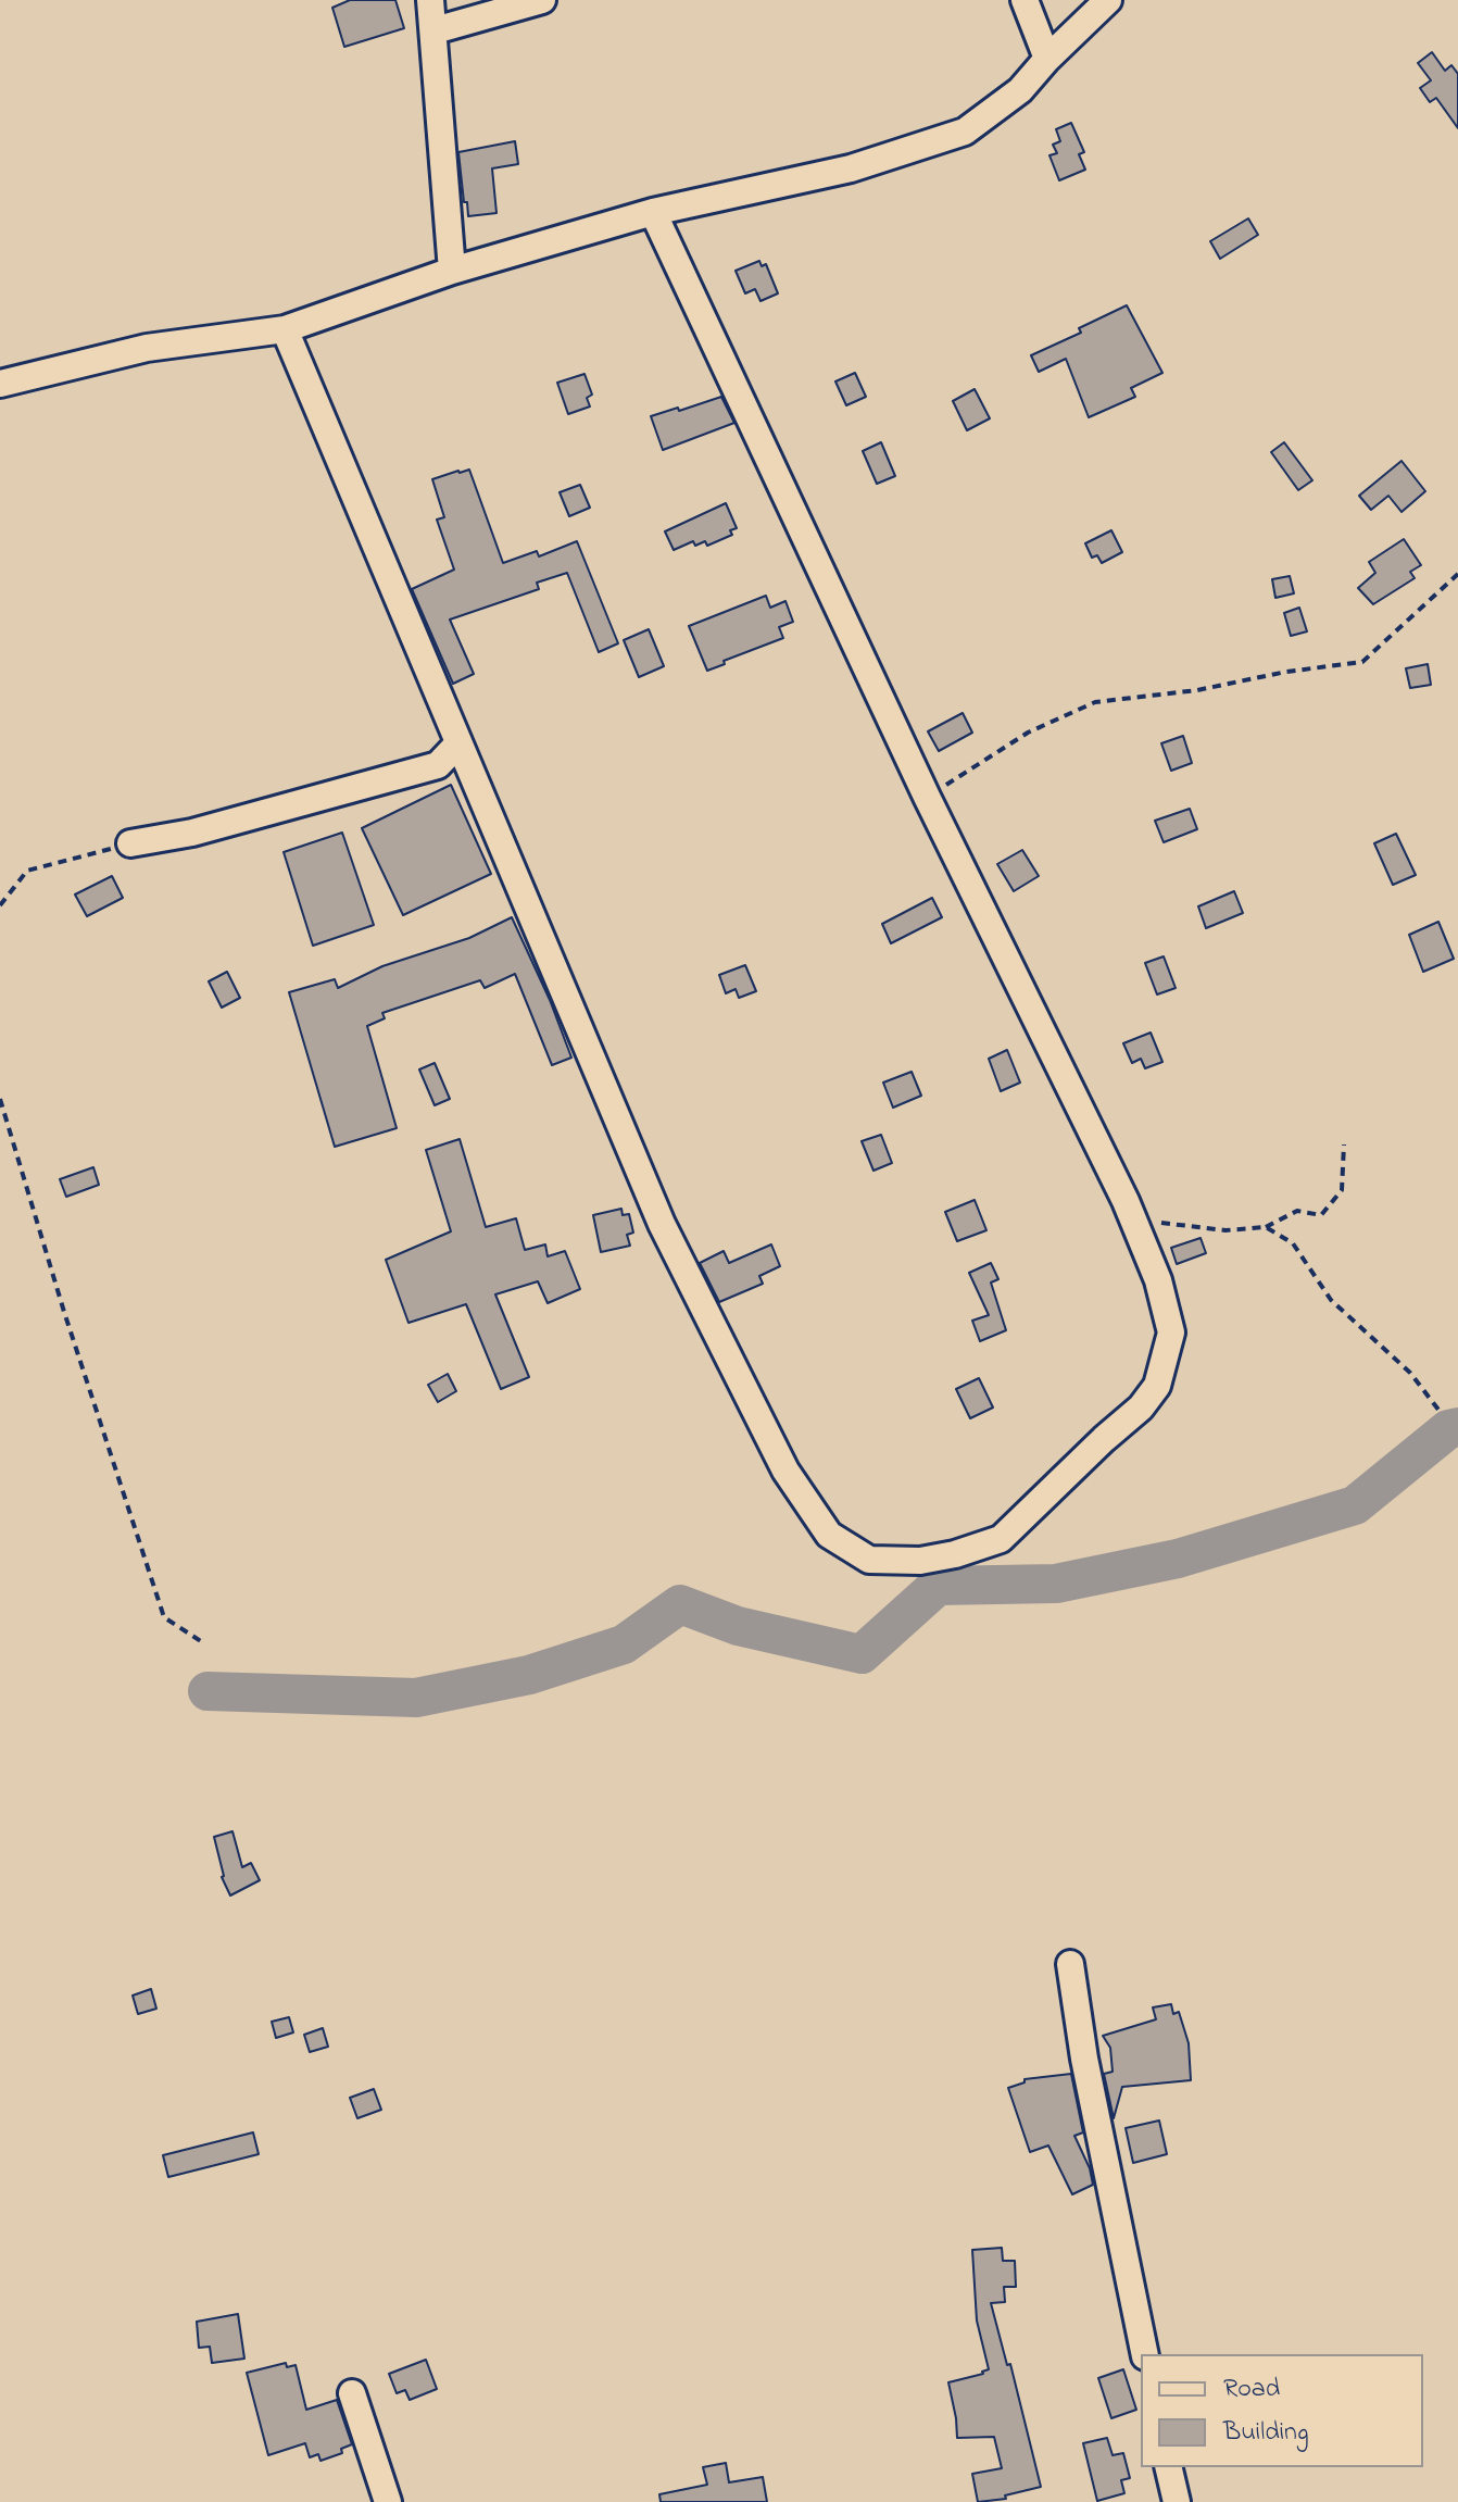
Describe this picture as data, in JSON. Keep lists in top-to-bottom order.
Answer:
{
  "legend": ["Road", "Building"]
}
